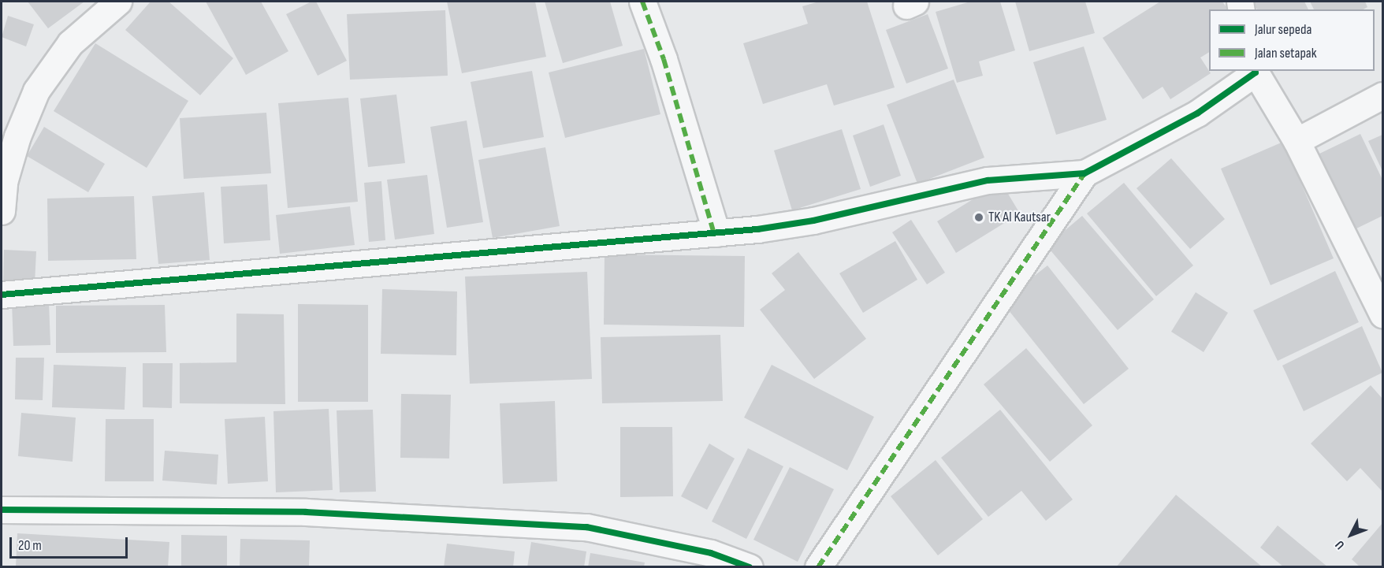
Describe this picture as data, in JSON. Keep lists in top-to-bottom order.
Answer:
{
  "places": ["TK Al Kautsar"],
  "legend": ["Jalur sepeda", "Jalan setapak"],
  "scale_bar": "20 m",
  "north": "bottom left"
}
